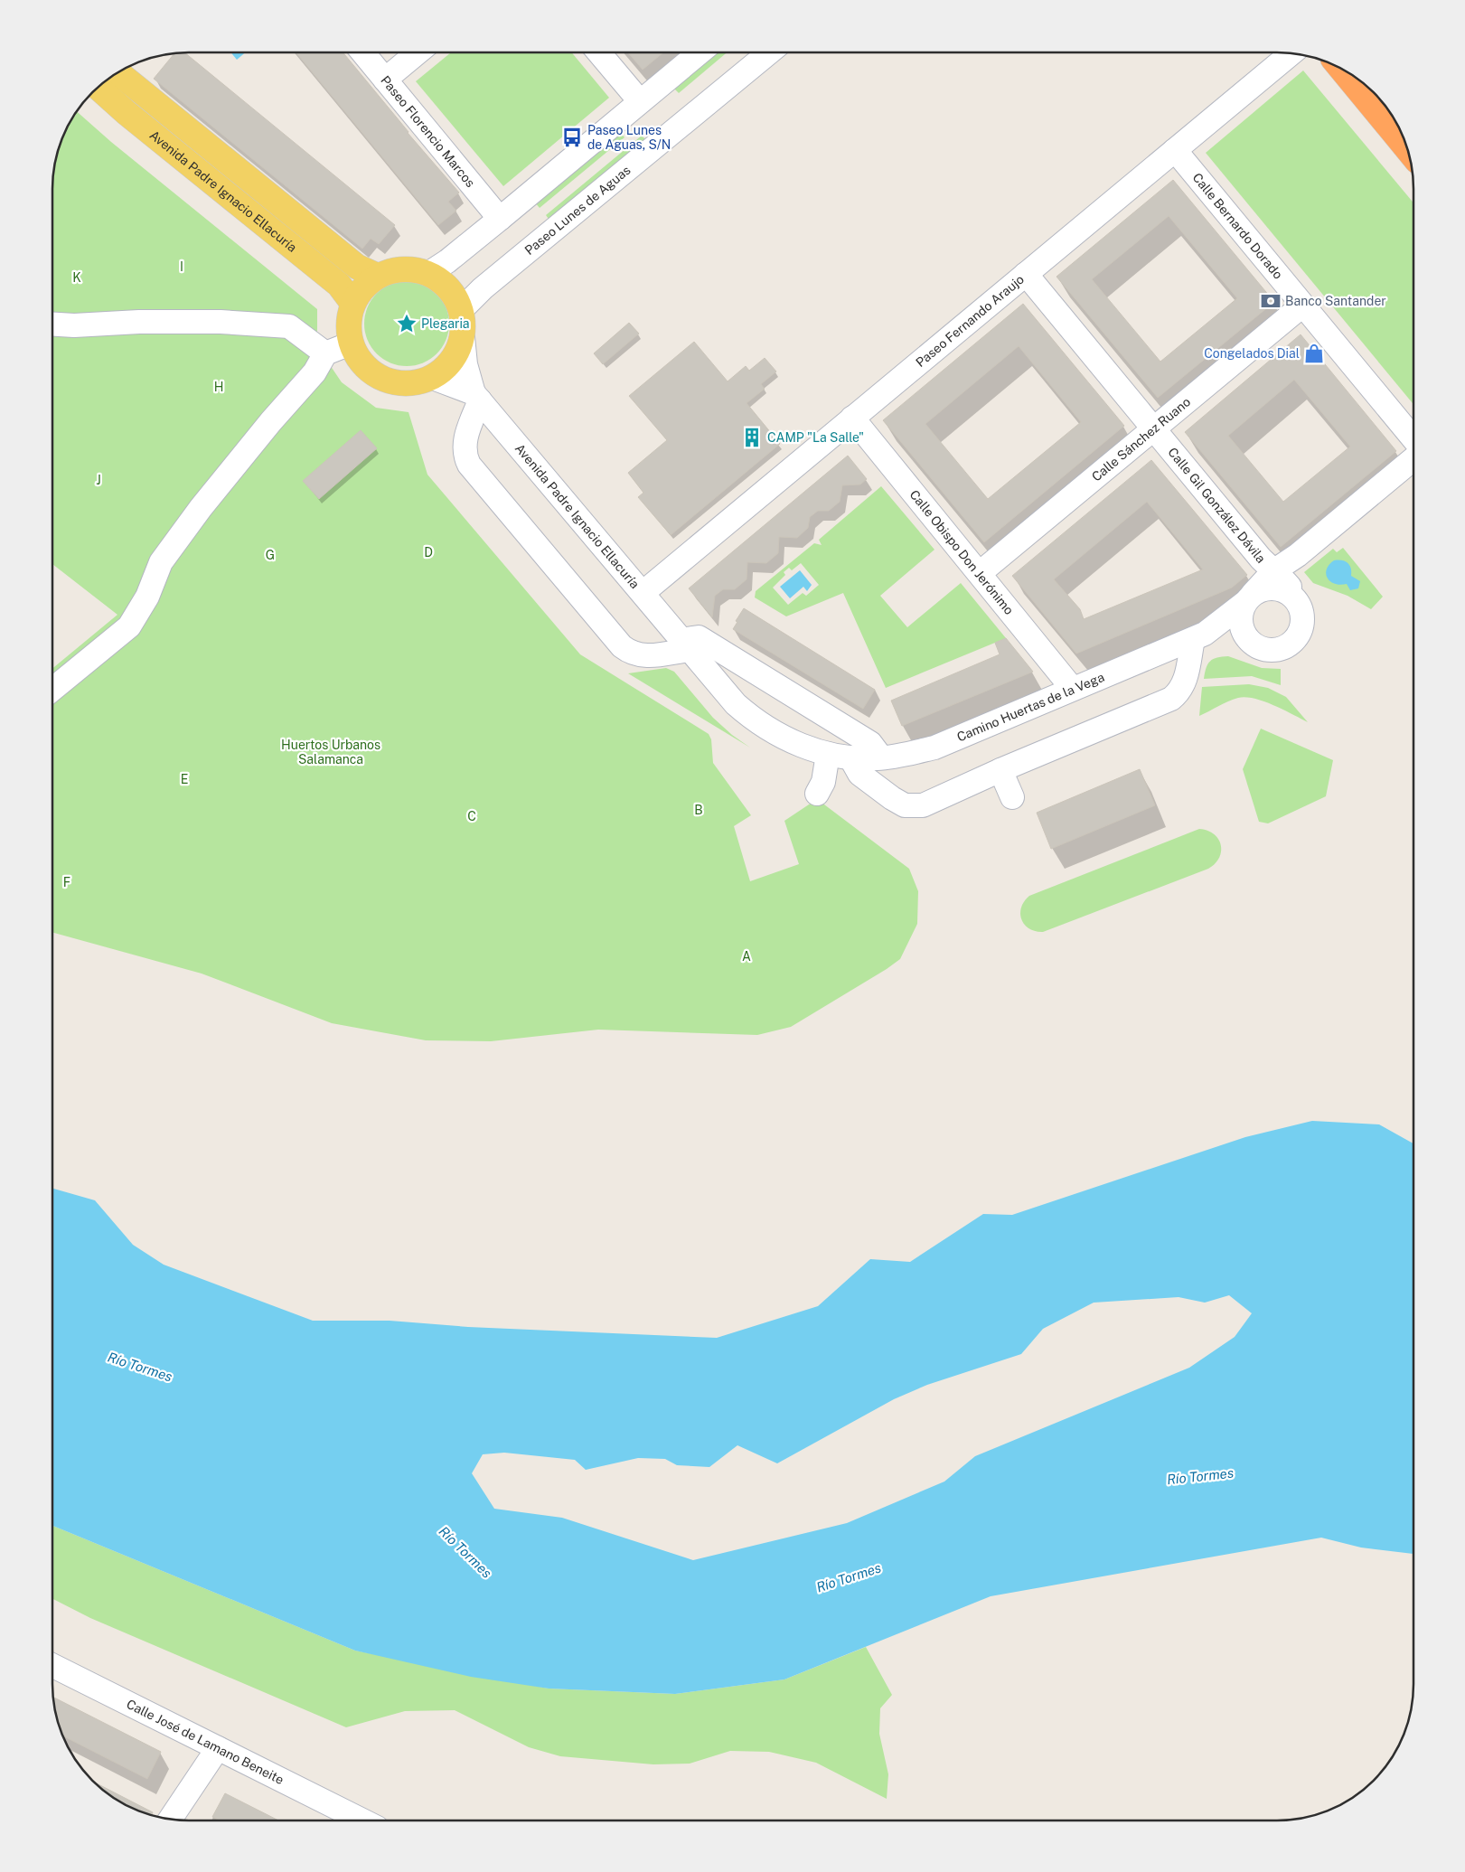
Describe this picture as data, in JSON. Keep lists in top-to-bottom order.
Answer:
{
  "streets": {
    "main road": ["Avenida Padre Ignacio Ellacuría"],
    "street": [
      "Paseo Florencio Marcos",
      "Paseo Lunes de Aguas",
      "Calle Bernardo Dorado",
      "Paseo Fernando Araujo",
      "Calle Sánchez Ruano",
      "Calle Gil González Dávila",
      "Calle Obispo Don Jerónimo",
      "Camino Huertas de la Vega",
      "Calle José de Lamano Beneite"
    ]
  },
  "crossings": [
    ["Avenida Padre Ignacio Ellacuría", "Paseo Lunes de Aguas"],
    ["Avenida Padre Ignacio Ellacuría", "Paseo Fernando Araujo"],
    ["Avenida Padre Ignacio Ellacuría", "Camino Huertas de la Vega"],
    ["Calle Bernardo Dorado", "Paseo Fernando Araujo"],
    ["Calle Bernardo Dorado", "Calle Sánchez Ruano"],
    ["Paseo Fernando Araujo", "Calle Gil González Dávila"],
    ["Paseo Fernando Araujo", "Calle Obispo Don Jerónimo"],
    ["Calle Sánchez Ruano", "Calle Gil González Dávila"],
    ["Calle Sánchez Ruano", "Calle Obispo Don Jerónimo"],
    ["Calle Gil González Dávila", "Camino Huertas de la Vega"],
    ["Calle Obispo Don Jerónimo", "Camino Huertas de la Vega"]
  ],
  "water": ["Río Tormes"],
  "parks": [
    "I",
    "K",
    "H",
    "J",
    "D",
    "G",
    "Huertos Urbanos Salamanca",
    "E",
    "B",
    "C",
    "F",
    "A"
  ],
  "places": {
    "bus stop": ["Paseo Lunes de Aguas, S/N"],
    "bank": ["Banco Santander"],
    "place": ["Plegaria"],
    "shop": ["Congelados Dial"],
    "building": ["CAMP \"La Salle\""]
  }
}
